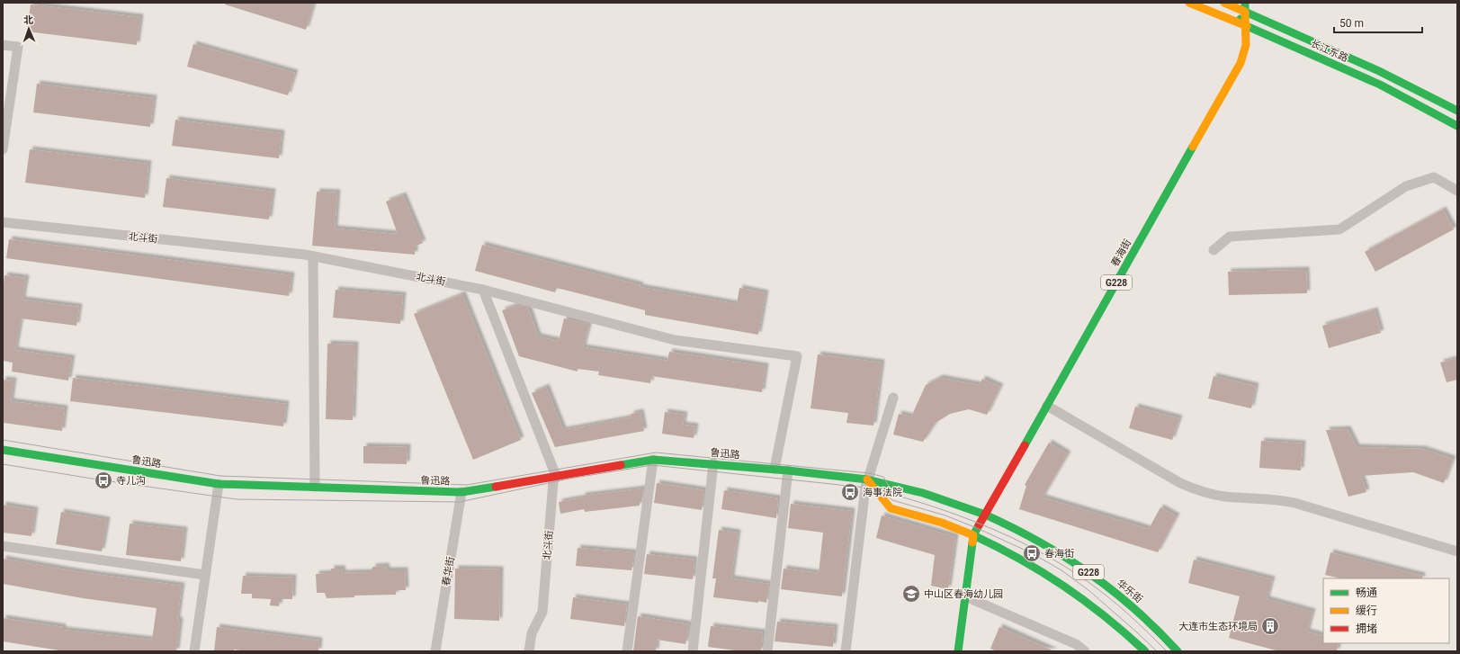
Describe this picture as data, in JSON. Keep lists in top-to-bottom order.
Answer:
{
  "streets": {
    "main road": [
      "长江东路",
      "春海街",
      "G228",
      "鲁迅路",
      "华乐街"
    ],
    "street": ["北斗街", "春华街"]
  },
  "crossings": [
    ["长江东路", "春海街"],
    ["长江东路", "G228"],
    ["北斗街", "鲁迅路"],
    ["春海街", "G228"],
    ["春海街", "鲁迅路"],
    ["春海街", "华乐街"],
    ["鲁迅路", "春华街"],
    ["鲁迅路", "华乐街"]
  ],
  "places": {
    "bus stop": ["寺儿沟", "海事法院", "春海街"],
    "school or university": ["中山区春海幼儿园"],
    "building": ["大连市生态环境局"]
  },
  "legend": ["畅通", "缓行", "拥堵"],
  "scale_bar": "50 m",
  "north": "top"
}
